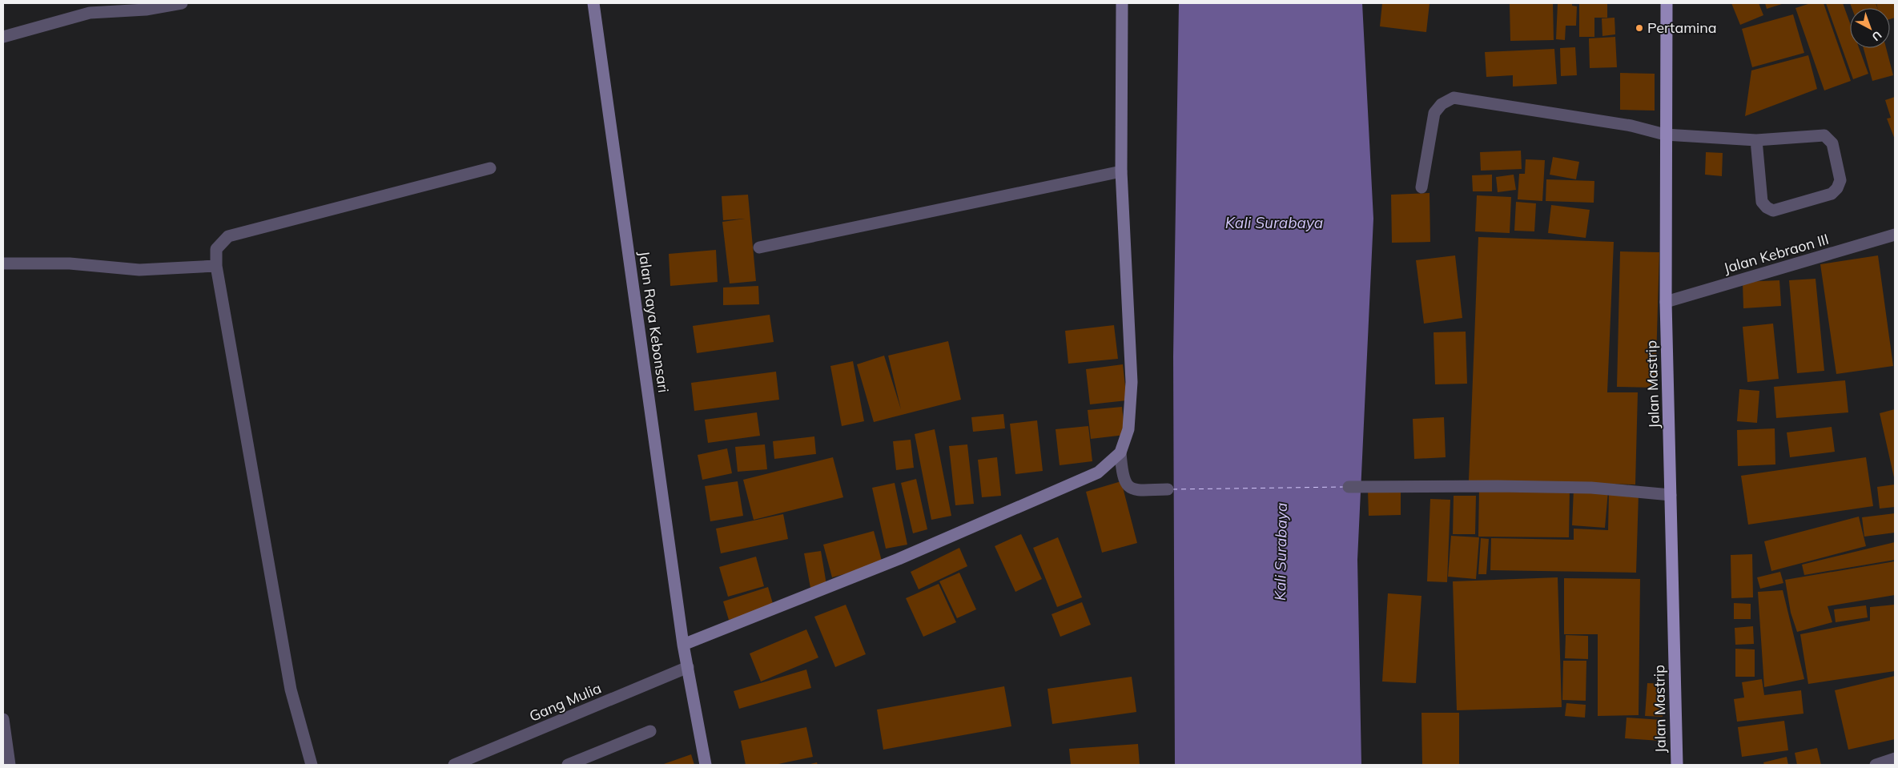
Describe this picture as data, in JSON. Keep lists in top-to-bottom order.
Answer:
{
  "streets": {
    "main road": ["Jalan Mastrip"],
    "street": ["Jalan Kebraon III", "Jalan Raya Kebonsari", "Gang Mulia"]
  },
  "crossings": [
    ["Jalan Kebraon III", "Jalan Mastrip"],
    ["Jalan Raya Kebonsari", "Gang Mulia"]
  ],
  "water": ["Kali Surabaya"],
  "places": ["Pertamina"],
  "north": "bottom right"
}
